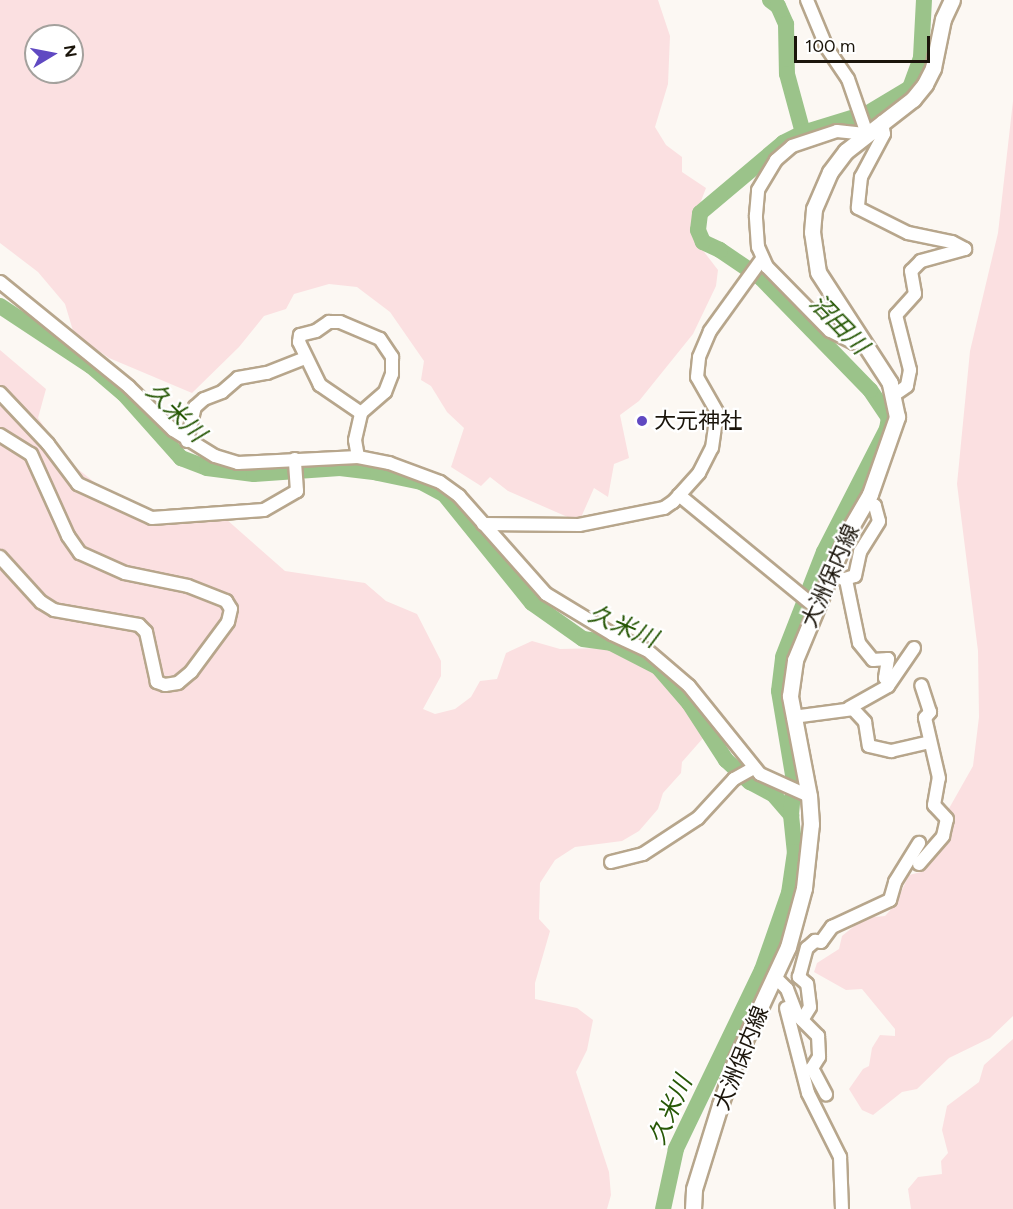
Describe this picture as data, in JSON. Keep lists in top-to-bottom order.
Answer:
{
  "streets": {
    "main road": ["大洲保内線"]
  },
  "water": ["沼田川", "久米川"],
  "places": ["大元神社"],
  "scale_bar": "100 m",
  "north": "right"
}
